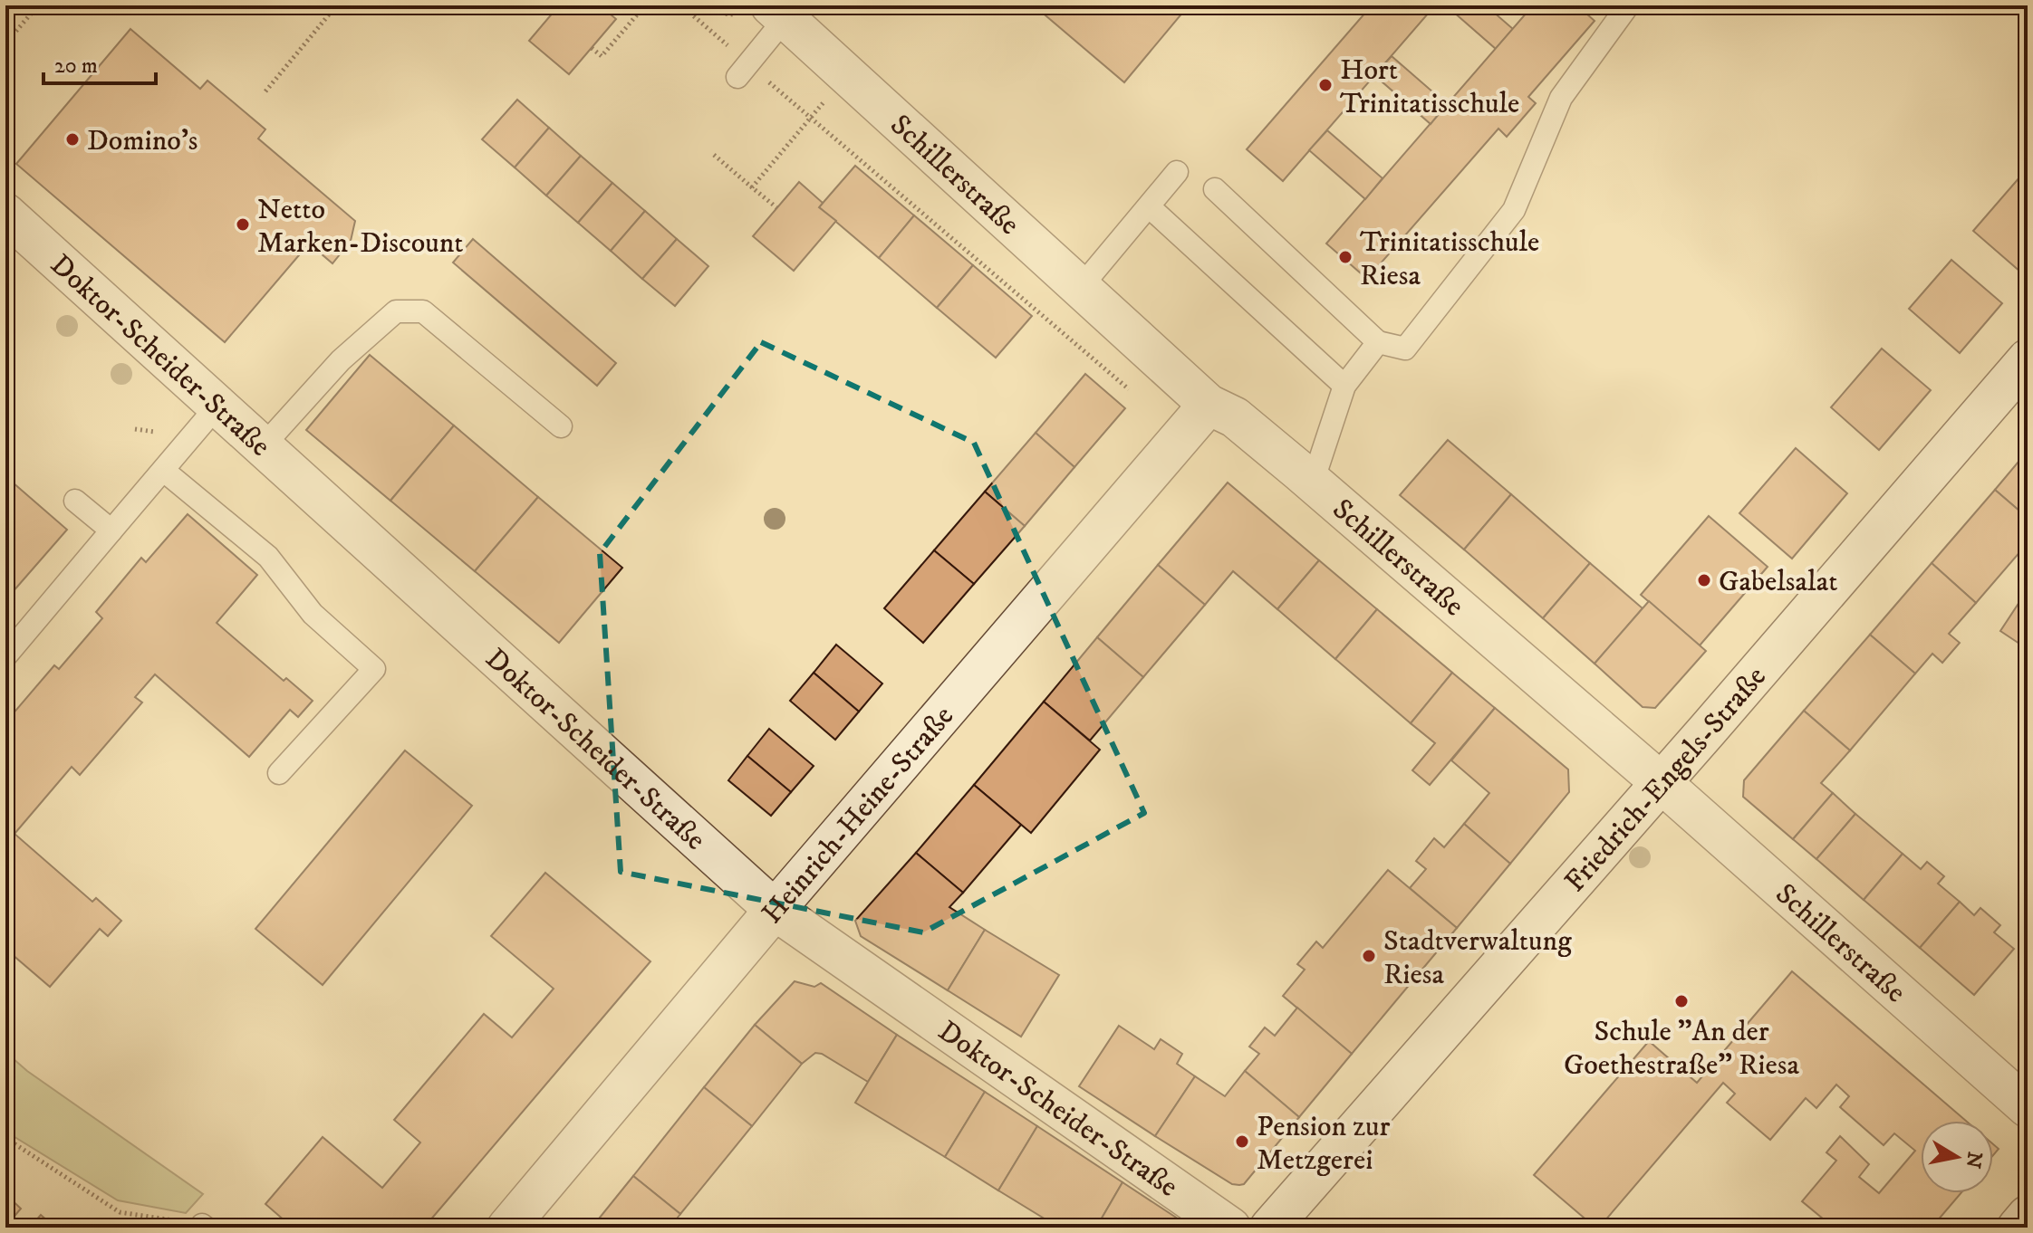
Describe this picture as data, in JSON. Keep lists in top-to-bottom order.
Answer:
{
  "streets": {
    "street": [
      "Schillerstraße",
      "Doktor-Scheider-Straße",
      "Friedrich-Engels-Straße",
      "Heinrich-Heine-Straße"
    ]
  },
  "crossings": [
    ["Schillerstraße", "Friedrich-Engels-Straße"],
    ["Schillerstraße", "Heinrich-Heine-Straße"],
    ["Doktor-Scheider-Straße", "Heinrich-Heine-Straße"]
  ],
  "places": [
    "Hort Trinitatisschule",
    "Domino's",
    "Netto Marken-Discount",
    "Trinitatisschule Riesa",
    "Gabelsalat",
    "Stadtverwaltung Riesa",
    "Schule \"An der Goethestraße\" Riesa",
    "Pension zur Metzgerei"
  ],
  "scale_bar": "20 m",
  "north": "right"
}
